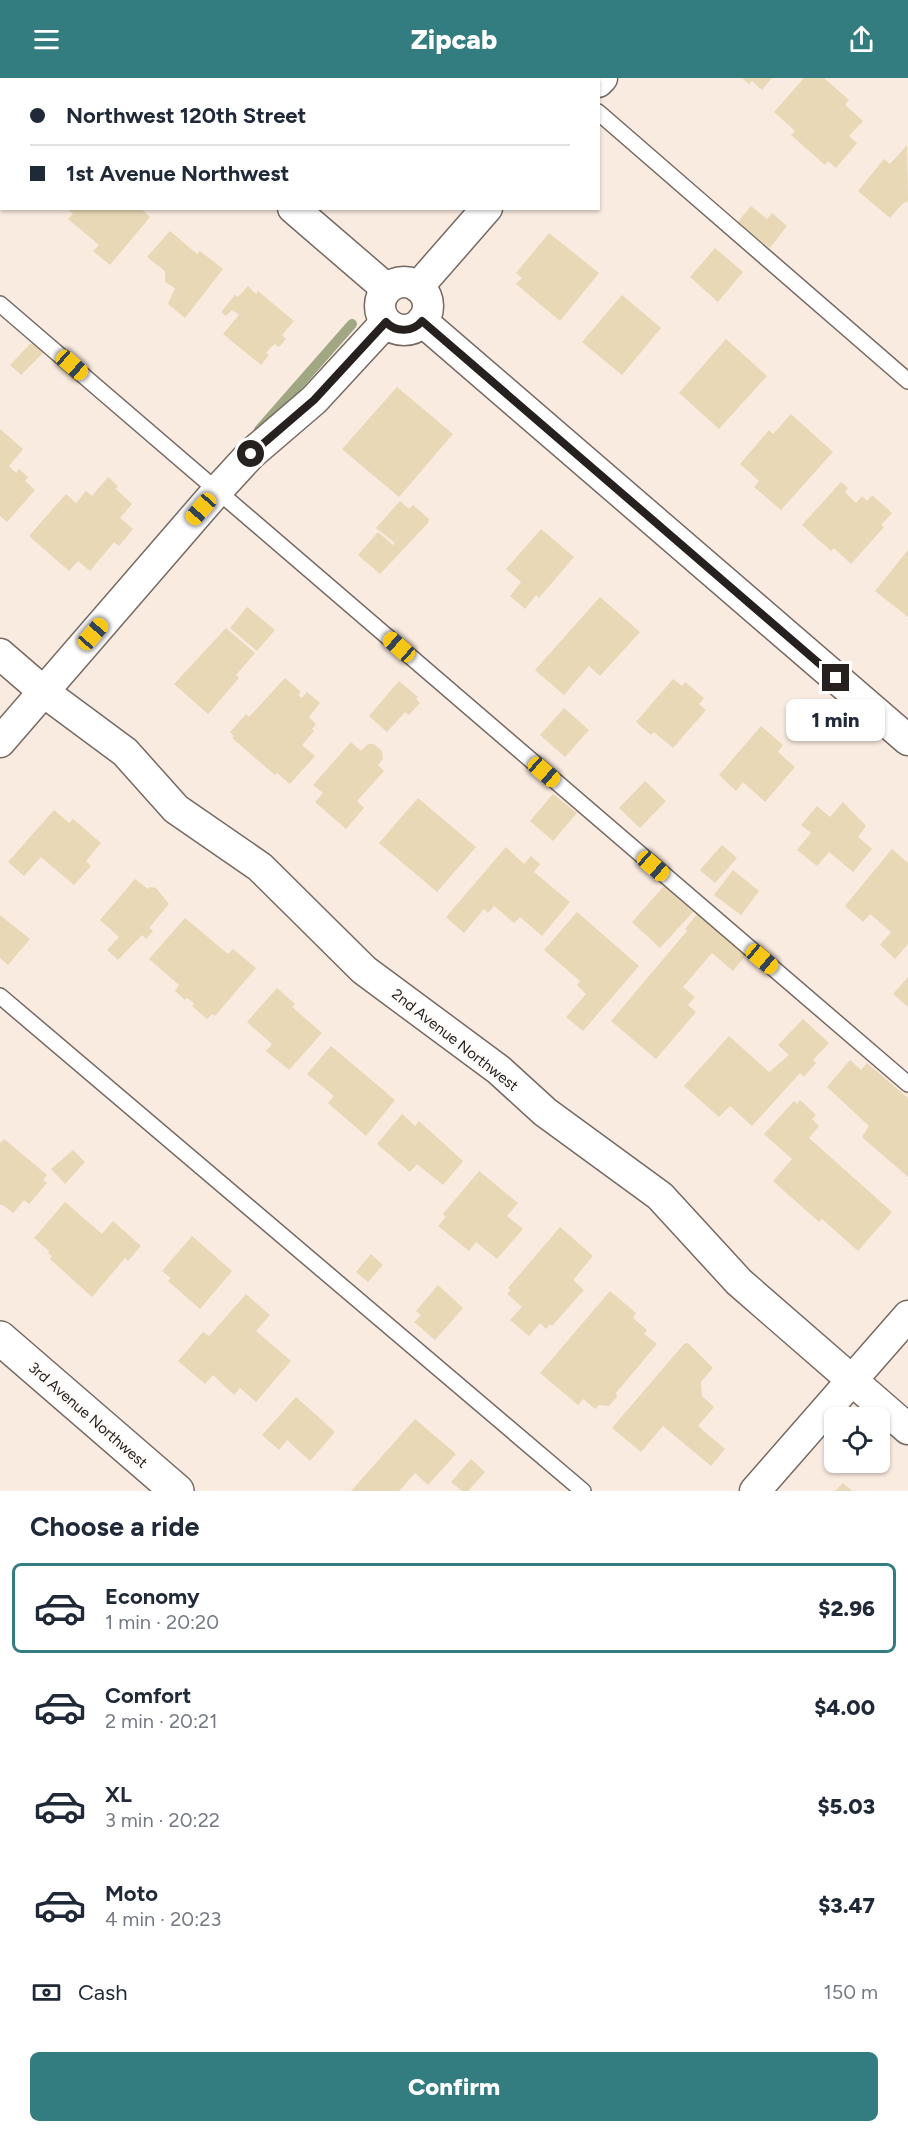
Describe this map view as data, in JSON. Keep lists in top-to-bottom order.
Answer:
{
  "streets": {
    "street": ["2nd Avenue Northwest", "3rd Avenue Northwest"]
  },
  "page": {
    "header": "Zipcab",
    "banner": ["Northwest 120th Street", "1st Avenue Northwest"],
    "bubble": "1 min",
    "heading": "Choose a ride",
    "list": [
      {
        "name": "Economy",
        "note": "1 min · 20:20",
        "value": "$2.96"
      },
      {
        "name": "Comfort",
        "note": "2 min · 20:21",
        "value": "$4.00"
      },
      {
        "name": "XL",
        "note": "3 min · 20:22",
        "value": "$5.03"
      },
      {
        "name": "Moto",
        "note": "4 min · 20:23",
        "value": "$3.47"
      }
    ],
    "pay": ["Cash", "150 m"],
    "buttons": "Confirm"
  }
}
